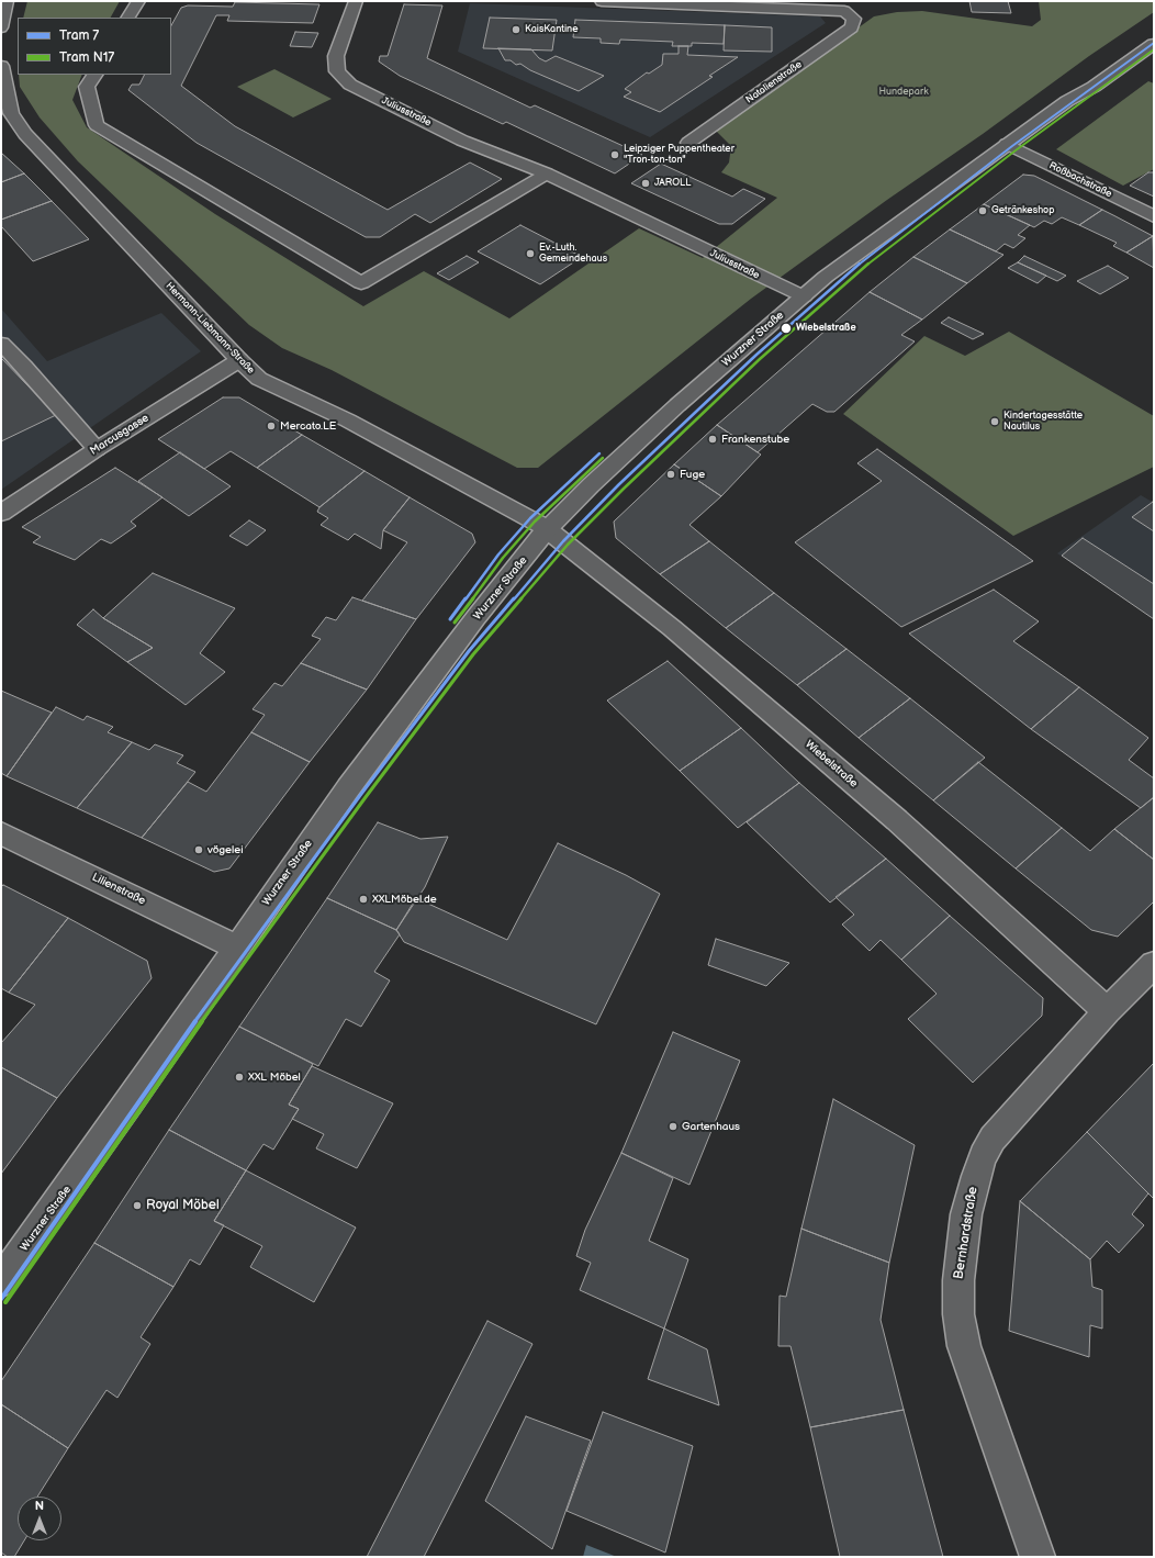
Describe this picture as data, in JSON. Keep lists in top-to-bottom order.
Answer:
{
  "streets": {
    "street": [
      "Natalienstraße",
      "Juliusstraße",
      "Roßbachstraße",
      "Hermann-Liebmann-Straße",
      "Wurzner Straße",
      "Marcusgasse",
      "Wiebelstraße",
      "Lilienstraße",
      "Bernhardstraße"
    ]
  },
  "crossings": [
    ["Juliusstraße", "Wurzner Straße"],
    ["Roßbachstraße", "Wurzner Straße"],
    ["Hermann-Liebmann-Straße", "Wurzner Straße"],
    ["Hermann-Liebmann-Straße", "Marcusgasse"],
    ["Hermann-Liebmann-Straße", "Wiebelstraße"],
    ["Wurzner Straße", "Wiebelstraße"],
    ["Wurzner Straße", "Lilienstraße"],
    ["Wiebelstraße", "Bernhardstraße"]
  ],
  "parks": ["Hundepark"],
  "places": [
    "KaisKantine",
    "Leipziger Puppentheater \"Tron-ton-ton\"",
    "JAROLL",
    "Getränkeshop",
    "Ev.-Luth. Gemeindehaus",
    "Wiebelstraße",
    "Kindertagesstätte Nautilus",
    "Mercato.LE",
    "Frankenstube",
    "Fuge",
    "vögelei",
    "XXLMöbel.de",
    "XXL Möbel",
    "Gartenhaus",
    "Royal Möbel"
  ],
  "lines": ["tram line 7", "tram line N17"],
  "legend": ["Tram 7", "Tram N17"],
  "north": "top"
}
